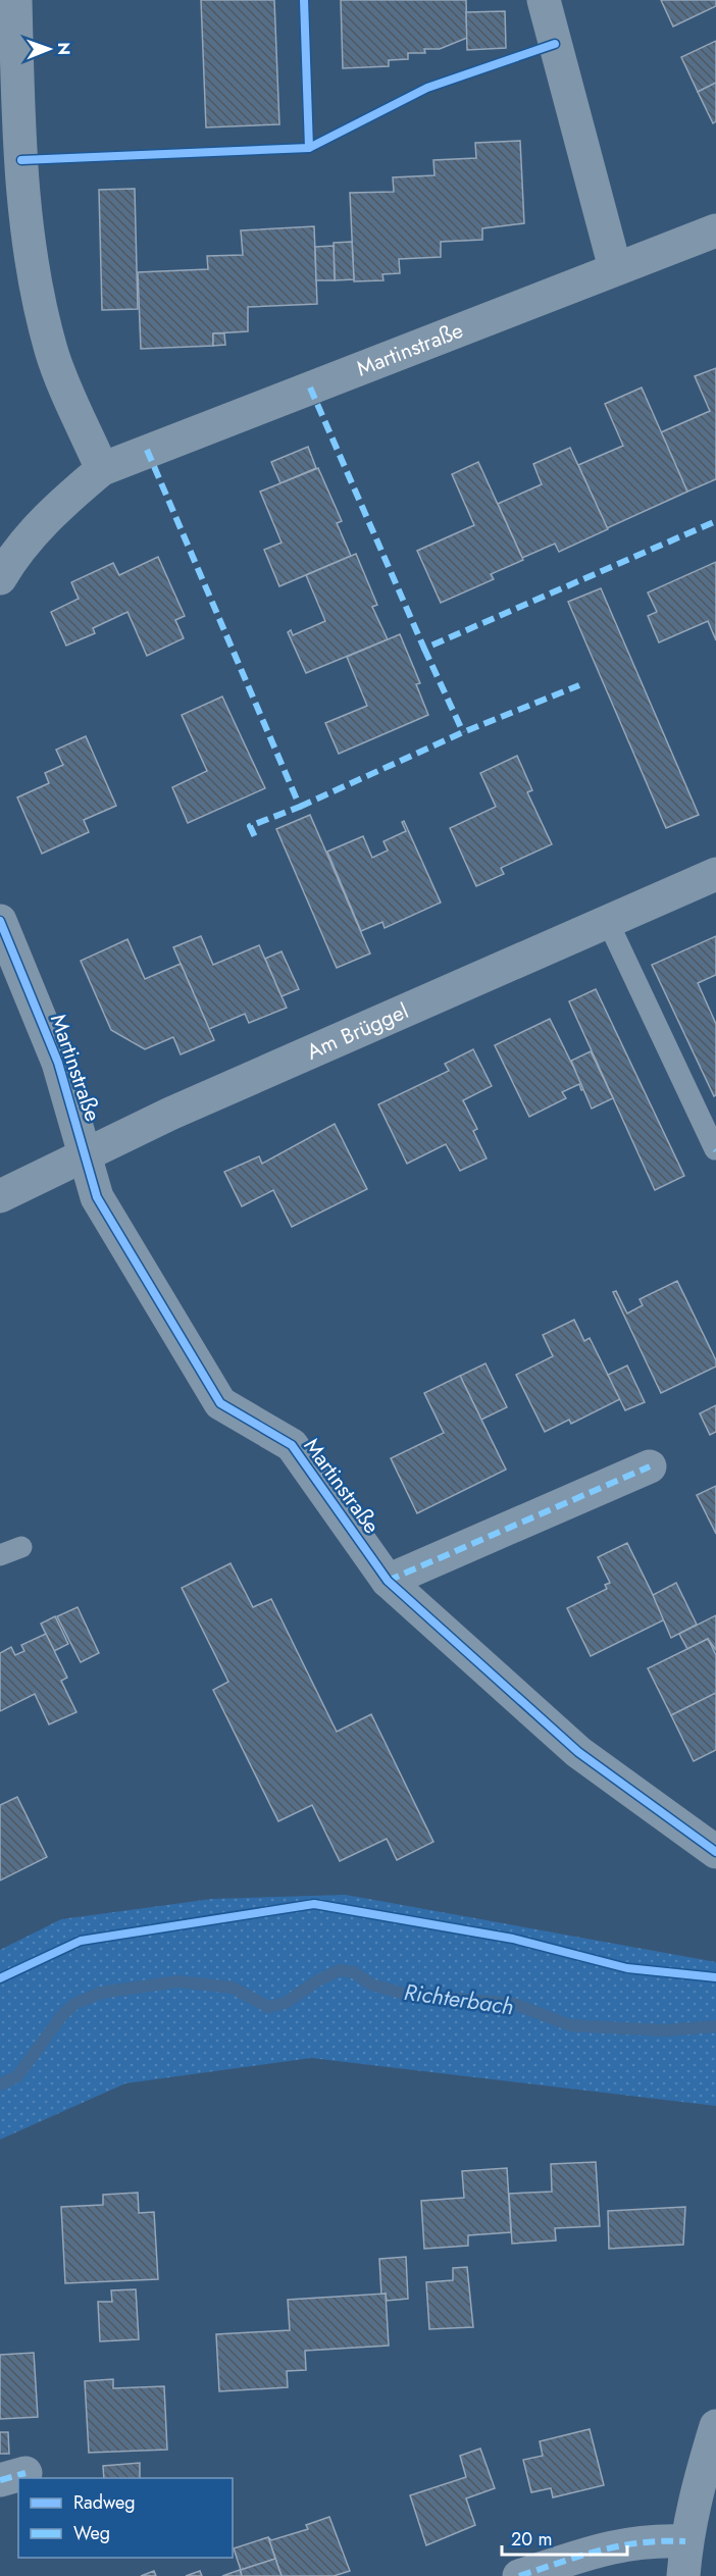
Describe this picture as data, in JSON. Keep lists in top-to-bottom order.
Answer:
{
  "streets": {
    "street": ["Martinstraße", "Am Brüggel"]
  },
  "crossings": [
    ["Martinstraße", "Am Brüggel"]
  ],
  "water": ["Richterbach"],
  "legend": ["Radweg", "Weg"],
  "scale_bar": "20 m",
  "north": "right"
}
